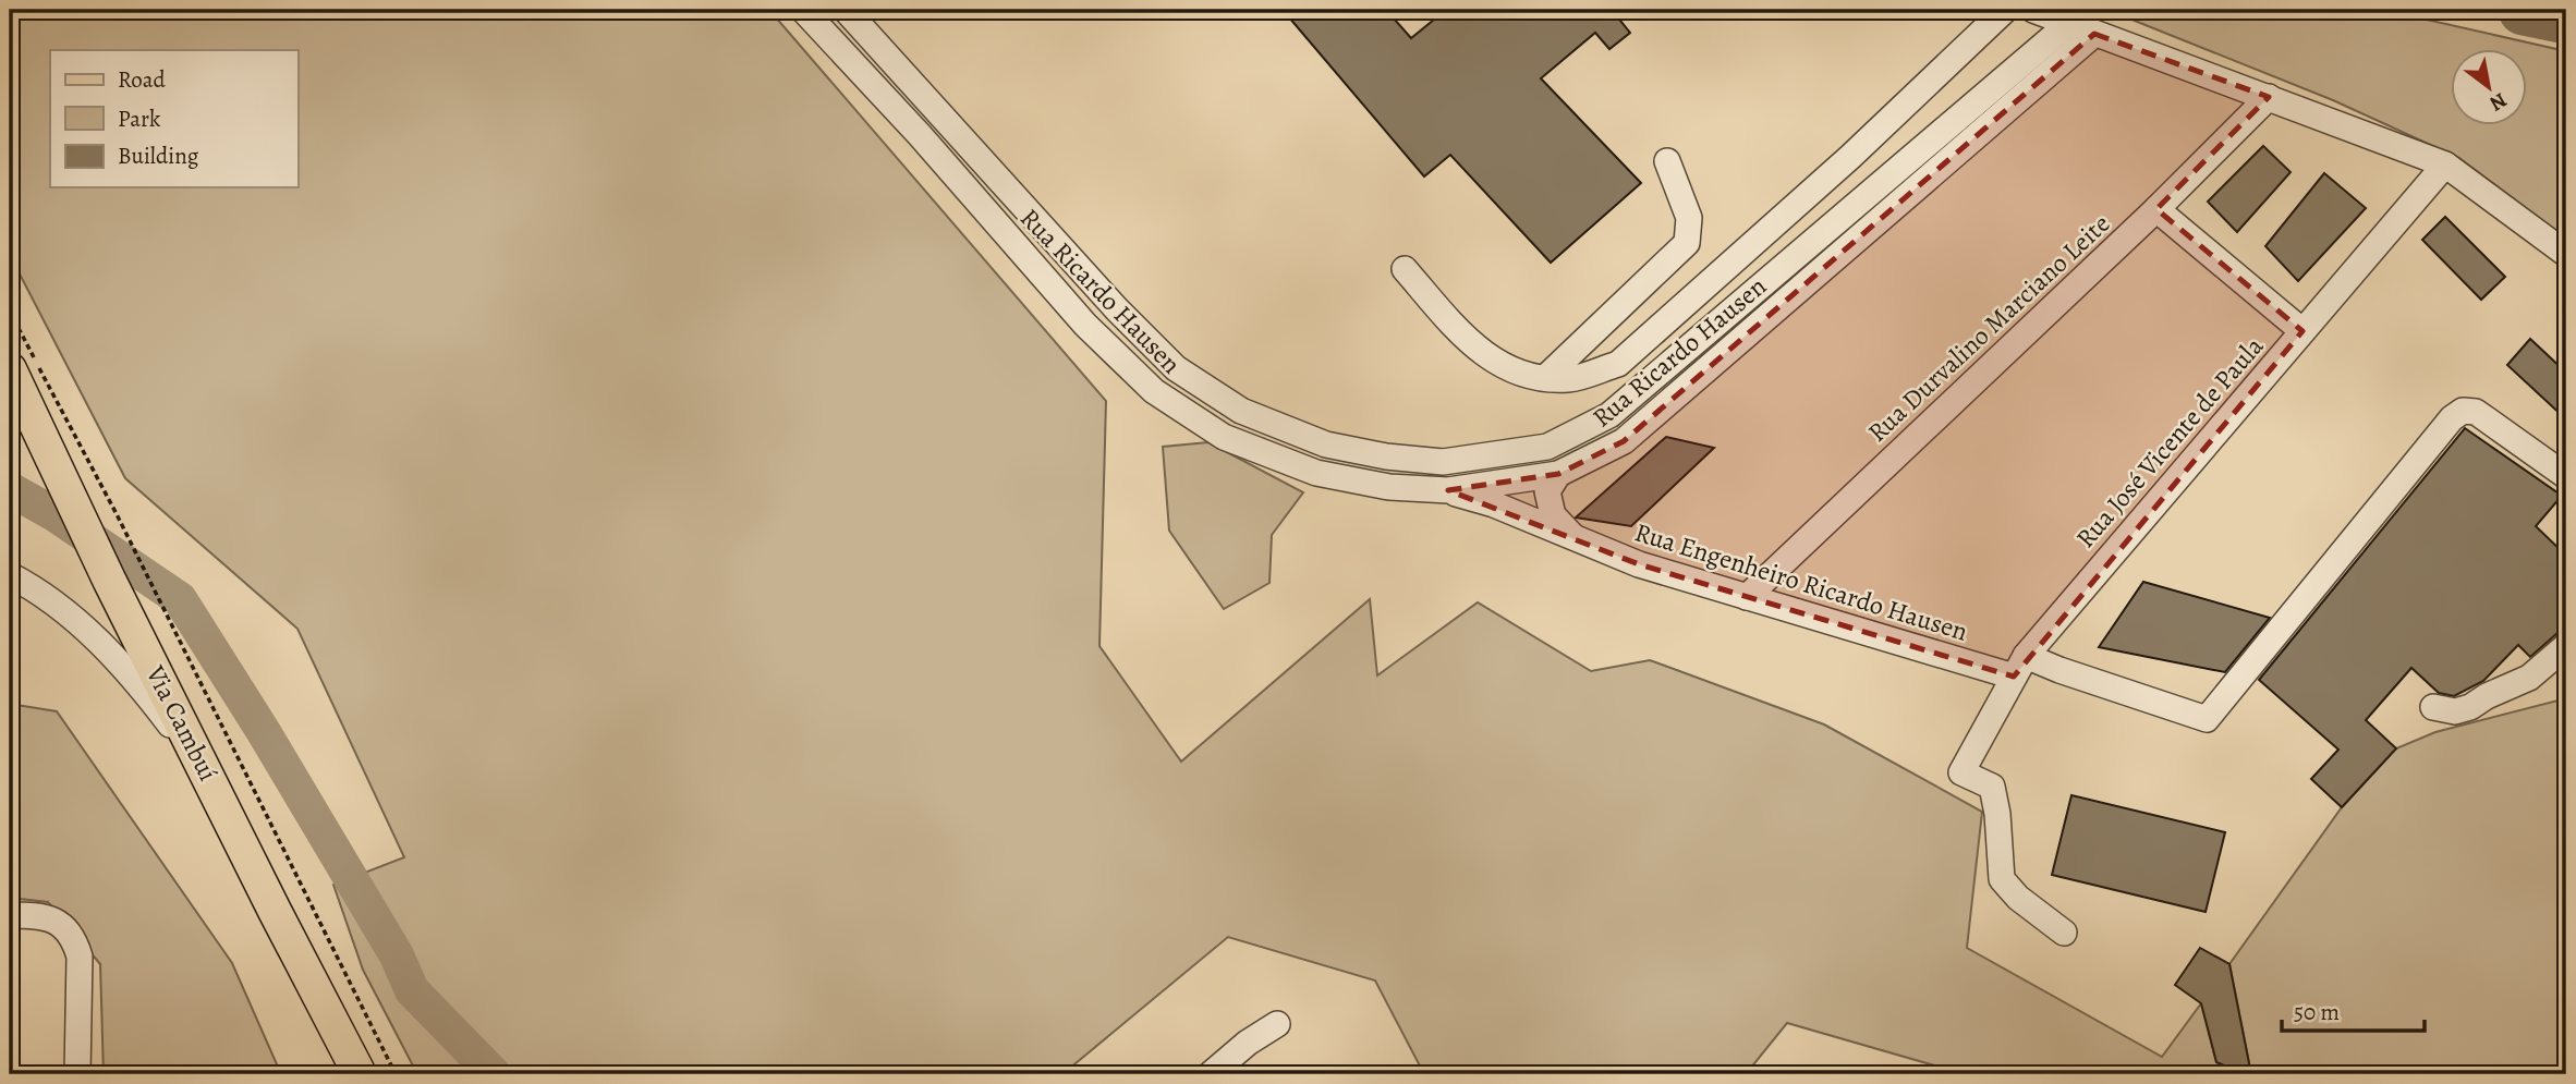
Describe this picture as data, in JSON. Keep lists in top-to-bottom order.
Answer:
{
  "streets": {
    "main road": ["Via Cambuí"],
    "street": [
      "Rua Ricardo Hausen",
      "Rua Durvalino Marciano Leite",
      "Rua José Vicente de Paula",
      "Rua Engenheiro Ricardo Hausen"
    ]
  },
  "crossings": [
    ["Rua Ricardo Hausen", "Rua Engenheiro Ricardo Hausen"],
    ["Rua Durvalino Marciano Leite", "Rua Engenheiro Ricardo Hausen"],
    ["Rua José Vicente de Paula", "Rua Engenheiro Ricardo Hausen"]
  ],
  "legend": ["Road", "Park", "Building"],
  "scale_bar": "50 m",
  "north": "bottom right"
}
